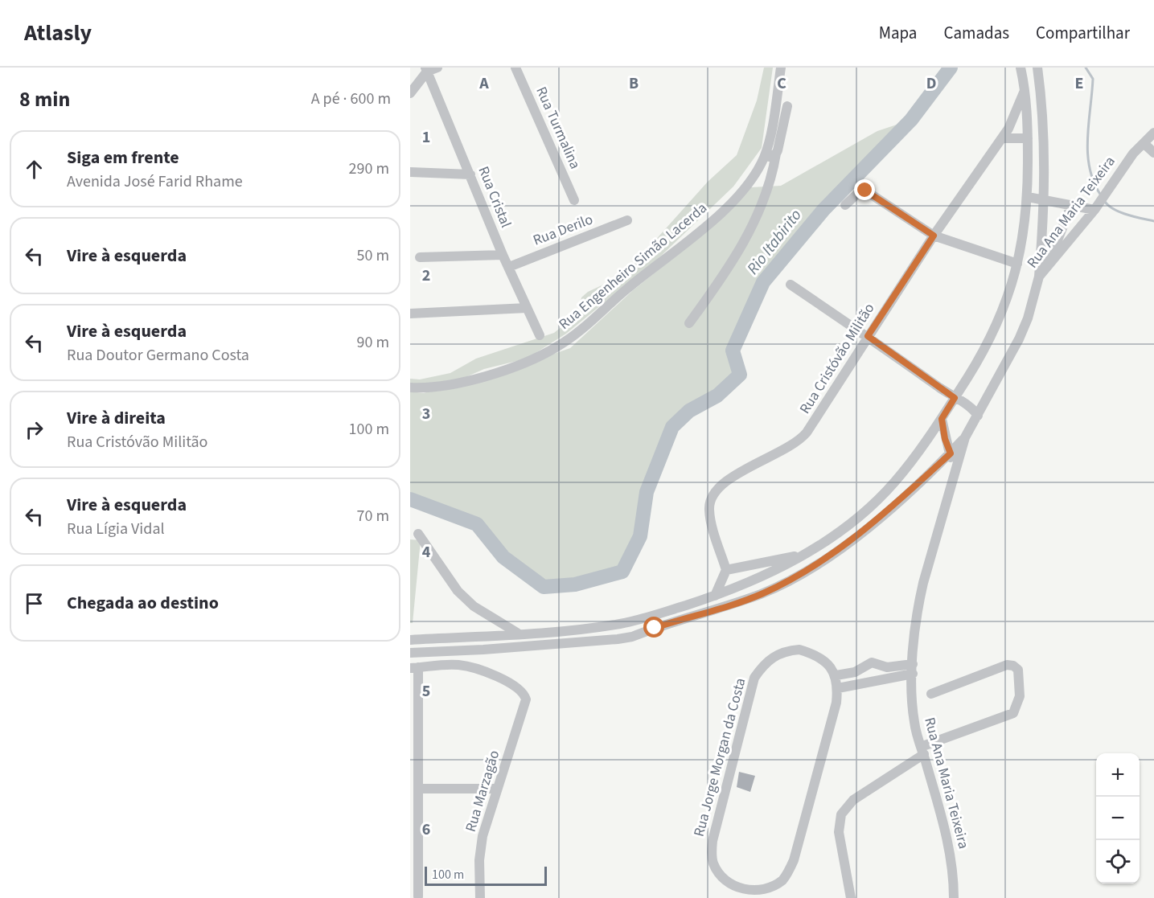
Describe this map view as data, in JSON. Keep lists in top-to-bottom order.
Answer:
{
  "streets": {
    "street": [
      "Rua Turmalina",
      "Rua Cristal",
      "Rua Ana Maria Teixeira",
      "Rua Derilo",
      "Rua Engenheiro Simão Lacerda",
      "Rua Cristóvão Militão",
      "Rua Jorge Morgan da Costa",
      "Rua Marzagão"
    ]
  },
  "crossings": [
    ["Rua Cristal", "Rua Derilo"]
  ],
  "water": ["Rio Itabirito"],
  "scale_bar": "100 m",
  "page": {
    "header": "Atlasly",
    "nav": ["Mapa", "Camadas", "Compartilhar"],
    "heading": ["8 min", "A pé · 600 m"],
    "list": [
      ["Siga em frente", "Avenida José Farid Rhame", "290 m"],
      ["Vire à esquerda", "50 m"],
      ["Vire à esquerda", "Rua Doutor Germano Costa", "90 m"],
      ["Vire à direita", "Rua Cristóvão Militão", "100 m"],
      ["Vire à esquerda", "Rua Lígia Vidal", "70 m"],
      "Chegada ao destino"
    ],
    "map_buttons": ["+", "−"],
    "scale": "100 m"
  },
  "grid": {
    "columns": [
      "A",
      "B",
      "C",
      "D",
      "E"
    ],
    "rows": [
      "1",
      "2",
      "3",
      "4",
      "5",
      "6"
    ]
  }
}
